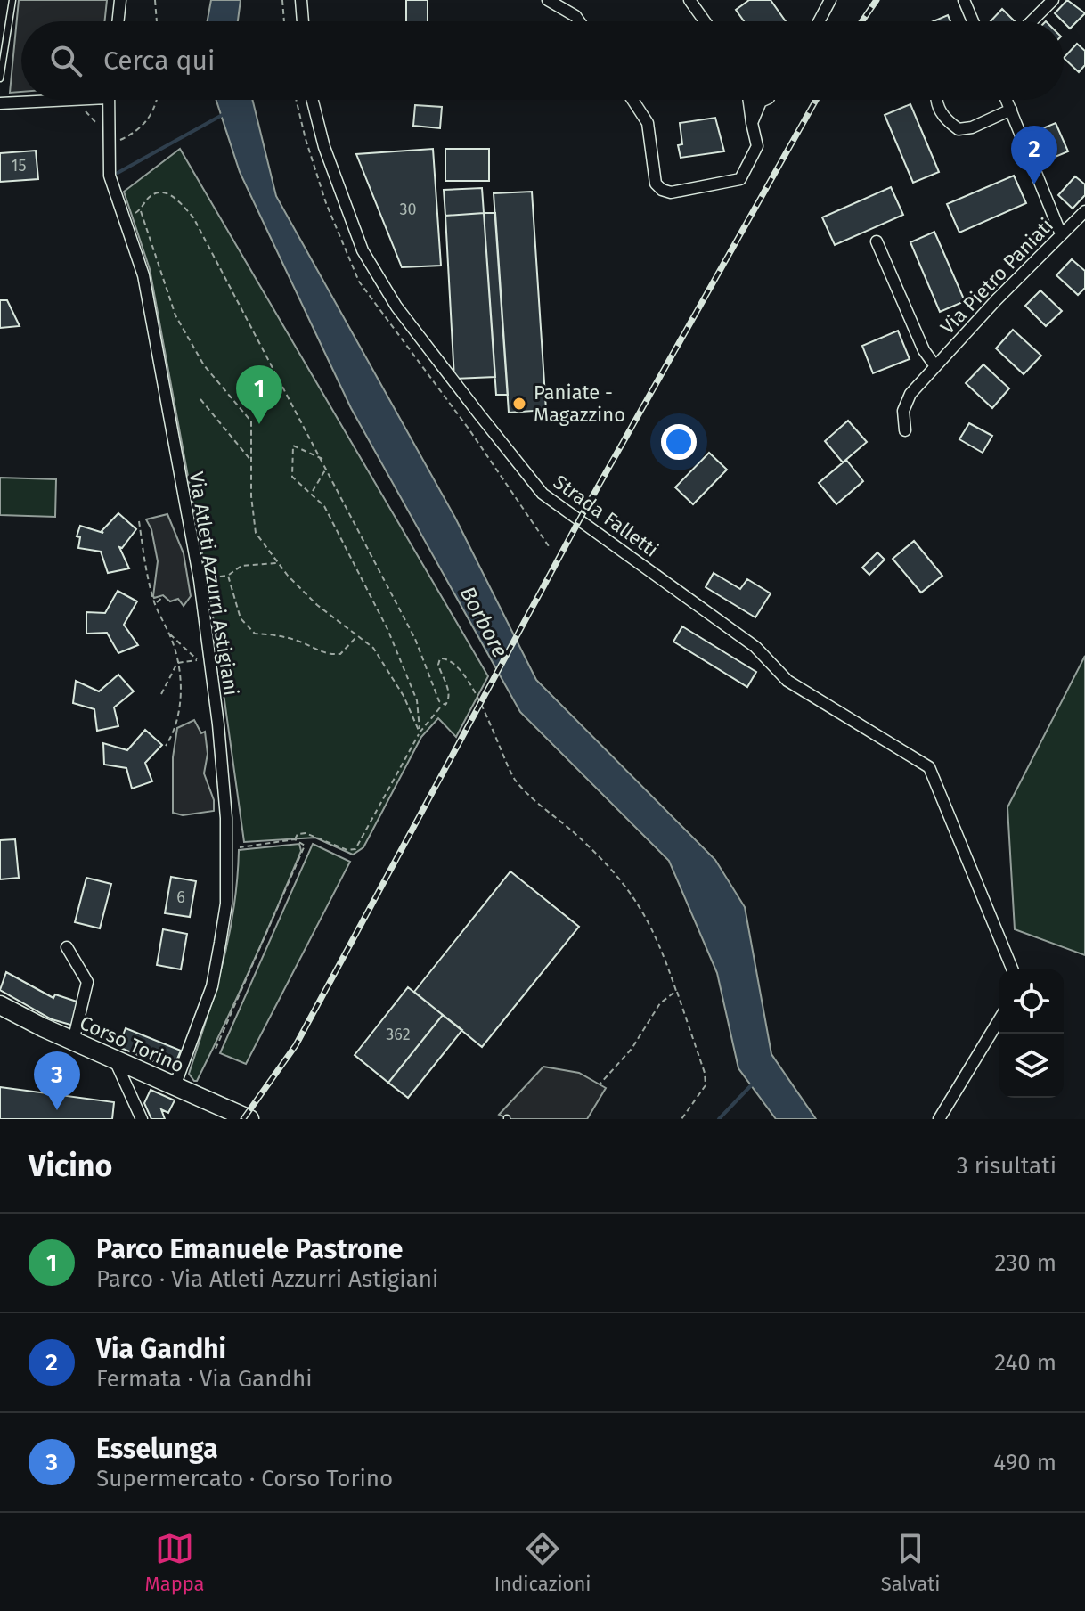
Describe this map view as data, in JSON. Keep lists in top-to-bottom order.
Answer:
{
  "streets": {
    "main road": ["Corso Torino"],
    "street": ["Via Pietro Paniati", "Strada Falletti", "Via Atleti Azzurri Astigiani"]
  },
  "crossings": [
    ["Via Atleti Azzurri Astigiani", "Corso Torino"]
  ],
  "water": ["Borbore"],
  "places": ["Paniate - Magazzino"],
  "house_numbers": [
    "15",
    "30",
    "6",
    "362"
  ],
  "page": {
    "search": "Cerca qui",
    "pins": ["2", "1", "3"],
    "heading": ["Vicino", "3 risultati"],
    "list": [
      {
        "mark": "1",
        "name": "Parco Emanuele Pastrone",
        "note": "Parco · Via Atleti Azzurri Astigiani",
        "value": "230 m"
      },
      {
        "mark": "2",
        "name": "Via Gandhi",
        "note": "Fermata · Via Gandhi",
        "value": "240 m"
      },
      {
        "mark": "3",
        "name": "Esselunga",
        "note": "Supermercato · Corso Torino",
        "value": "490 m"
      }
    ],
    "nav": ["Mappa", "Indicazioni", "Salvati"]
  }
}
